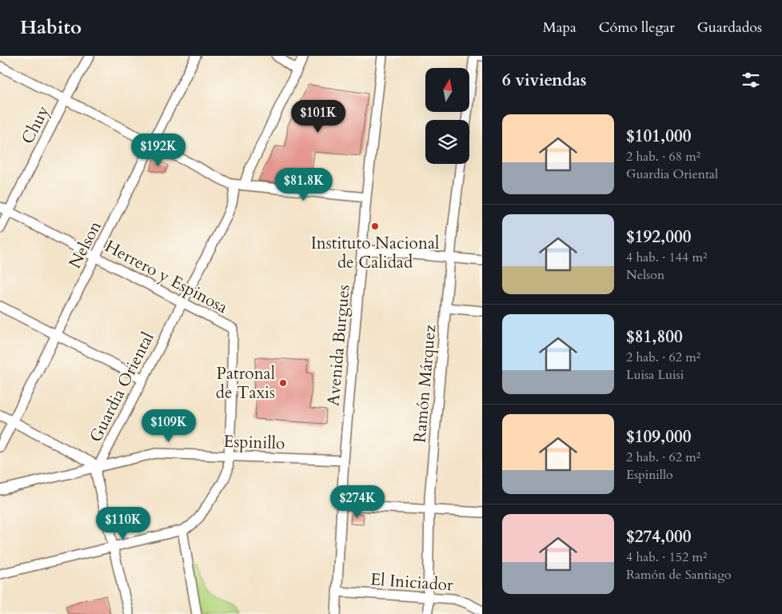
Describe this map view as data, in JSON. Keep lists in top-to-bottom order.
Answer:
{
  "streets": {
    "street": [
      "Chuy",
      "Nelson",
      "Herrero y Espinosa",
      "Avenida Burgues",
      "Ramón Márquez",
      "Guardia Oriental",
      "Espinillo",
      "El Iniciador"
    ]
  },
  "crossings": [
    ["Chuy", "Herrero y Espinosa"],
    ["Nelson", "Herrero y Espinosa"],
    ["Herrero y Espinosa", "Guardia Oriental"],
    ["Herrero y Espinosa", "Espinillo"],
    ["Avenida Burgues", "Espinillo"],
    ["Avenida Burgues", "El Iniciador"],
    ["Ramón Márquez", "El Iniciador"],
    ["Guardia Oriental", "Espinillo"]
  ],
  "places": ["Instituto Nacional de Calidad", "Patronal de Taxis"],
  "north": "top",
  "page": {
    "header": "Habito",
    "nav": ["Mapa", "Cómo llegar", "Guardados"],
    "heading": "6 viviendas",
    "price": [
      "$101K",
      "$192K",
      "$81.8K",
      "$109K",
      "$274K",
      "$110K"
    ],
    "list": [
      {
        "name": "$101,000",
        "note": "2 hab. · 68 m² · Guardia Oriental"
      },
      {
        "name": "$192,000",
        "note": "4 hab. · 144 m² · Nelson"
      },
      {
        "name": "$81,800",
        "note": "2 hab. · 62 m² · Luisa Luisi"
      },
      {
        "name": "$109,000",
        "note": "2 hab. · 62 m² · Espinillo"
      },
      {
        "name": "$274,000",
        "note": "4 hab. · 152 m² · Ramón de Santiago"
      }
    ]
  }
}
